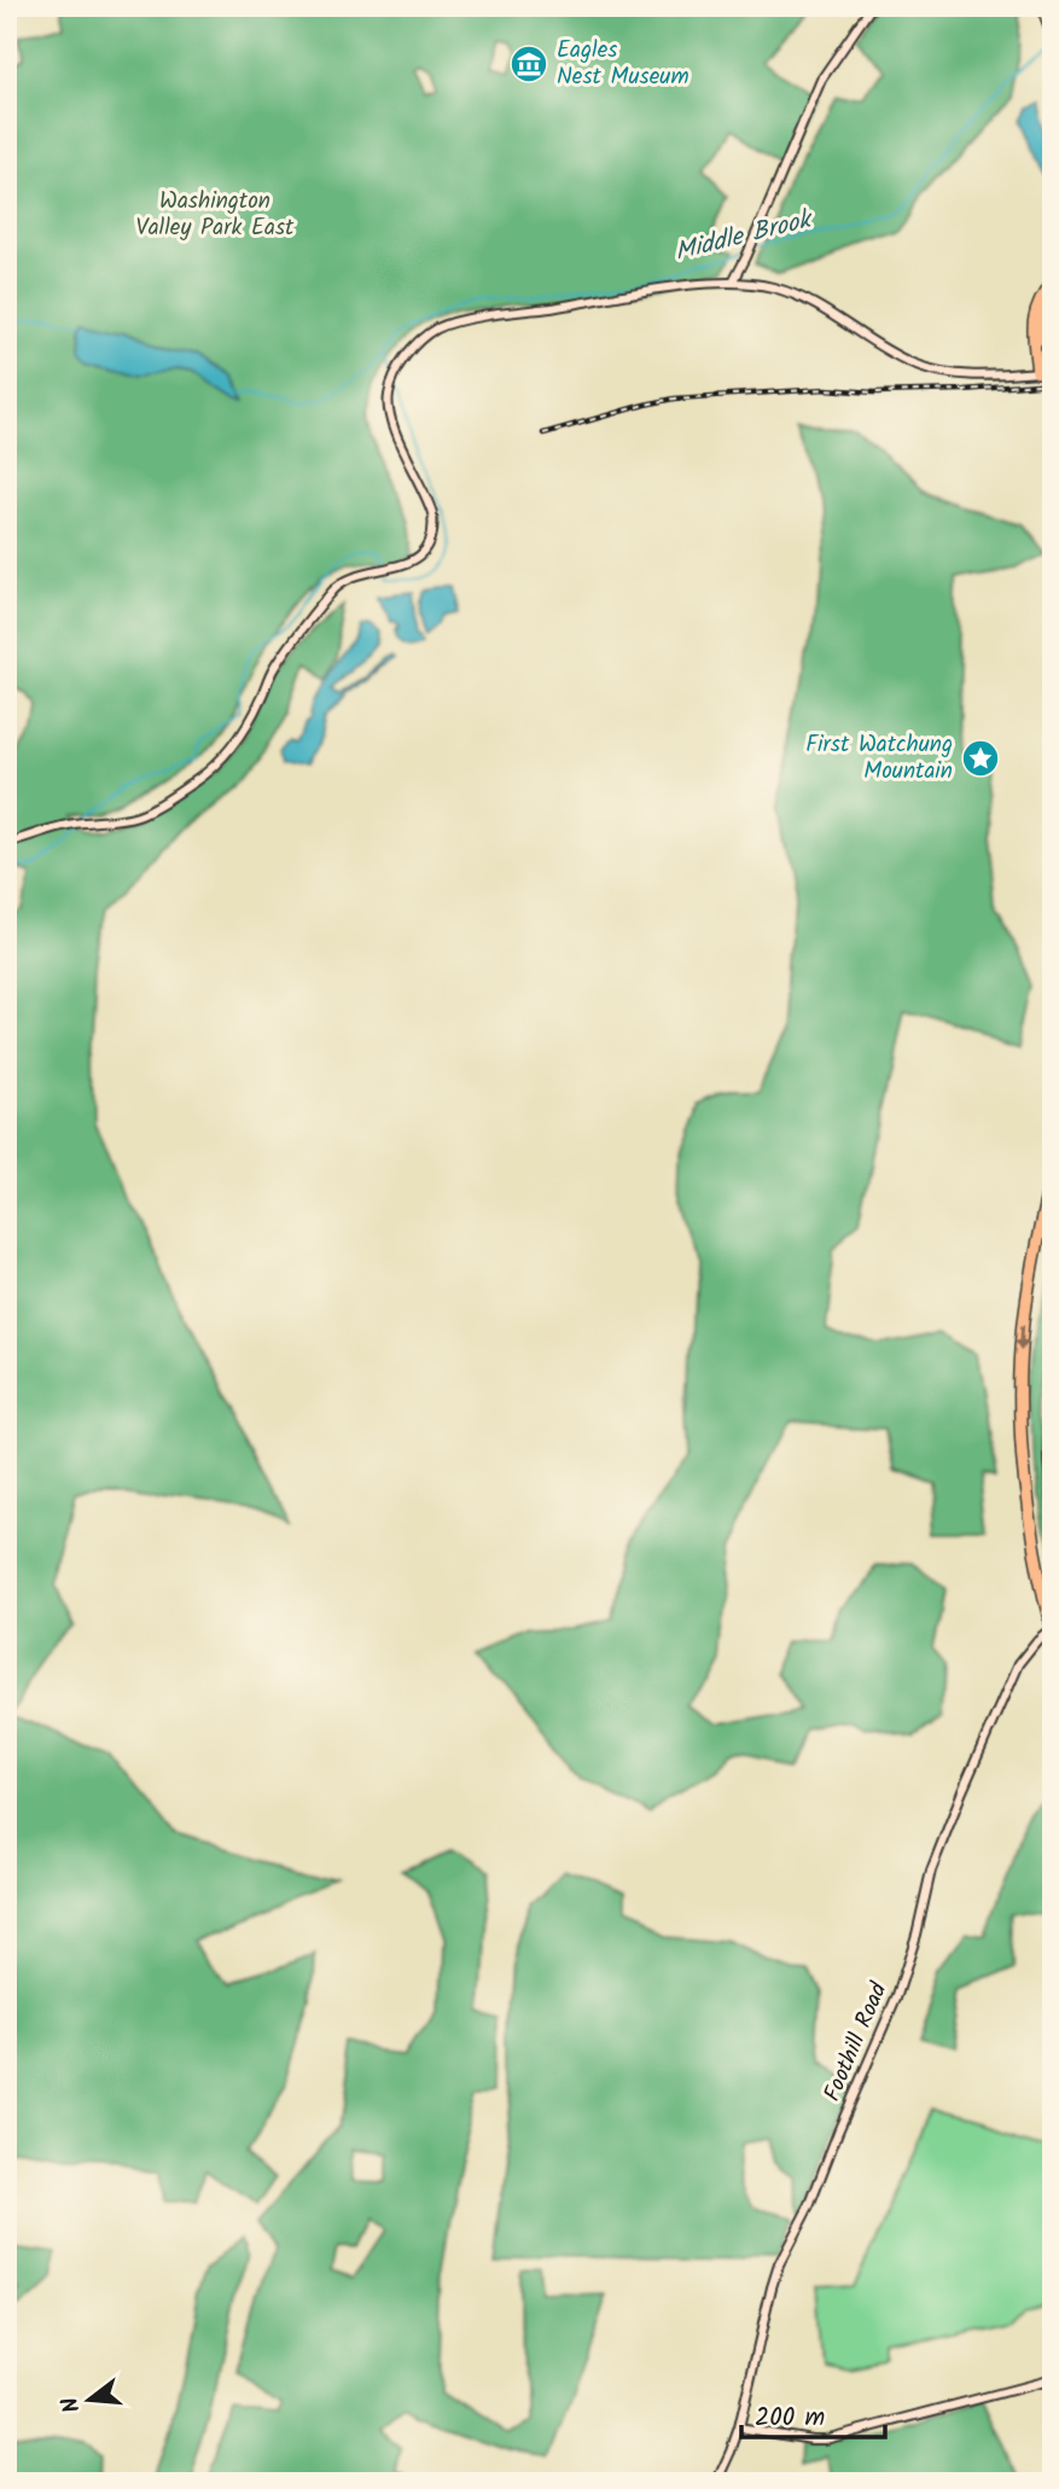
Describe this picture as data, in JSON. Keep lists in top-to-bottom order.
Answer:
{
  "streets": {
    "street": ["Foothill Road"]
  },
  "water": ["Middle Brook"],
  "parks": ["Washington Valley Park East"],
  "places": {
    "museum": ["Eagles Nest Museum"],
    "place": ["First Watchung Mountain"]
  },
  "scale_bar": "200 m",
  "north": "left"
}
